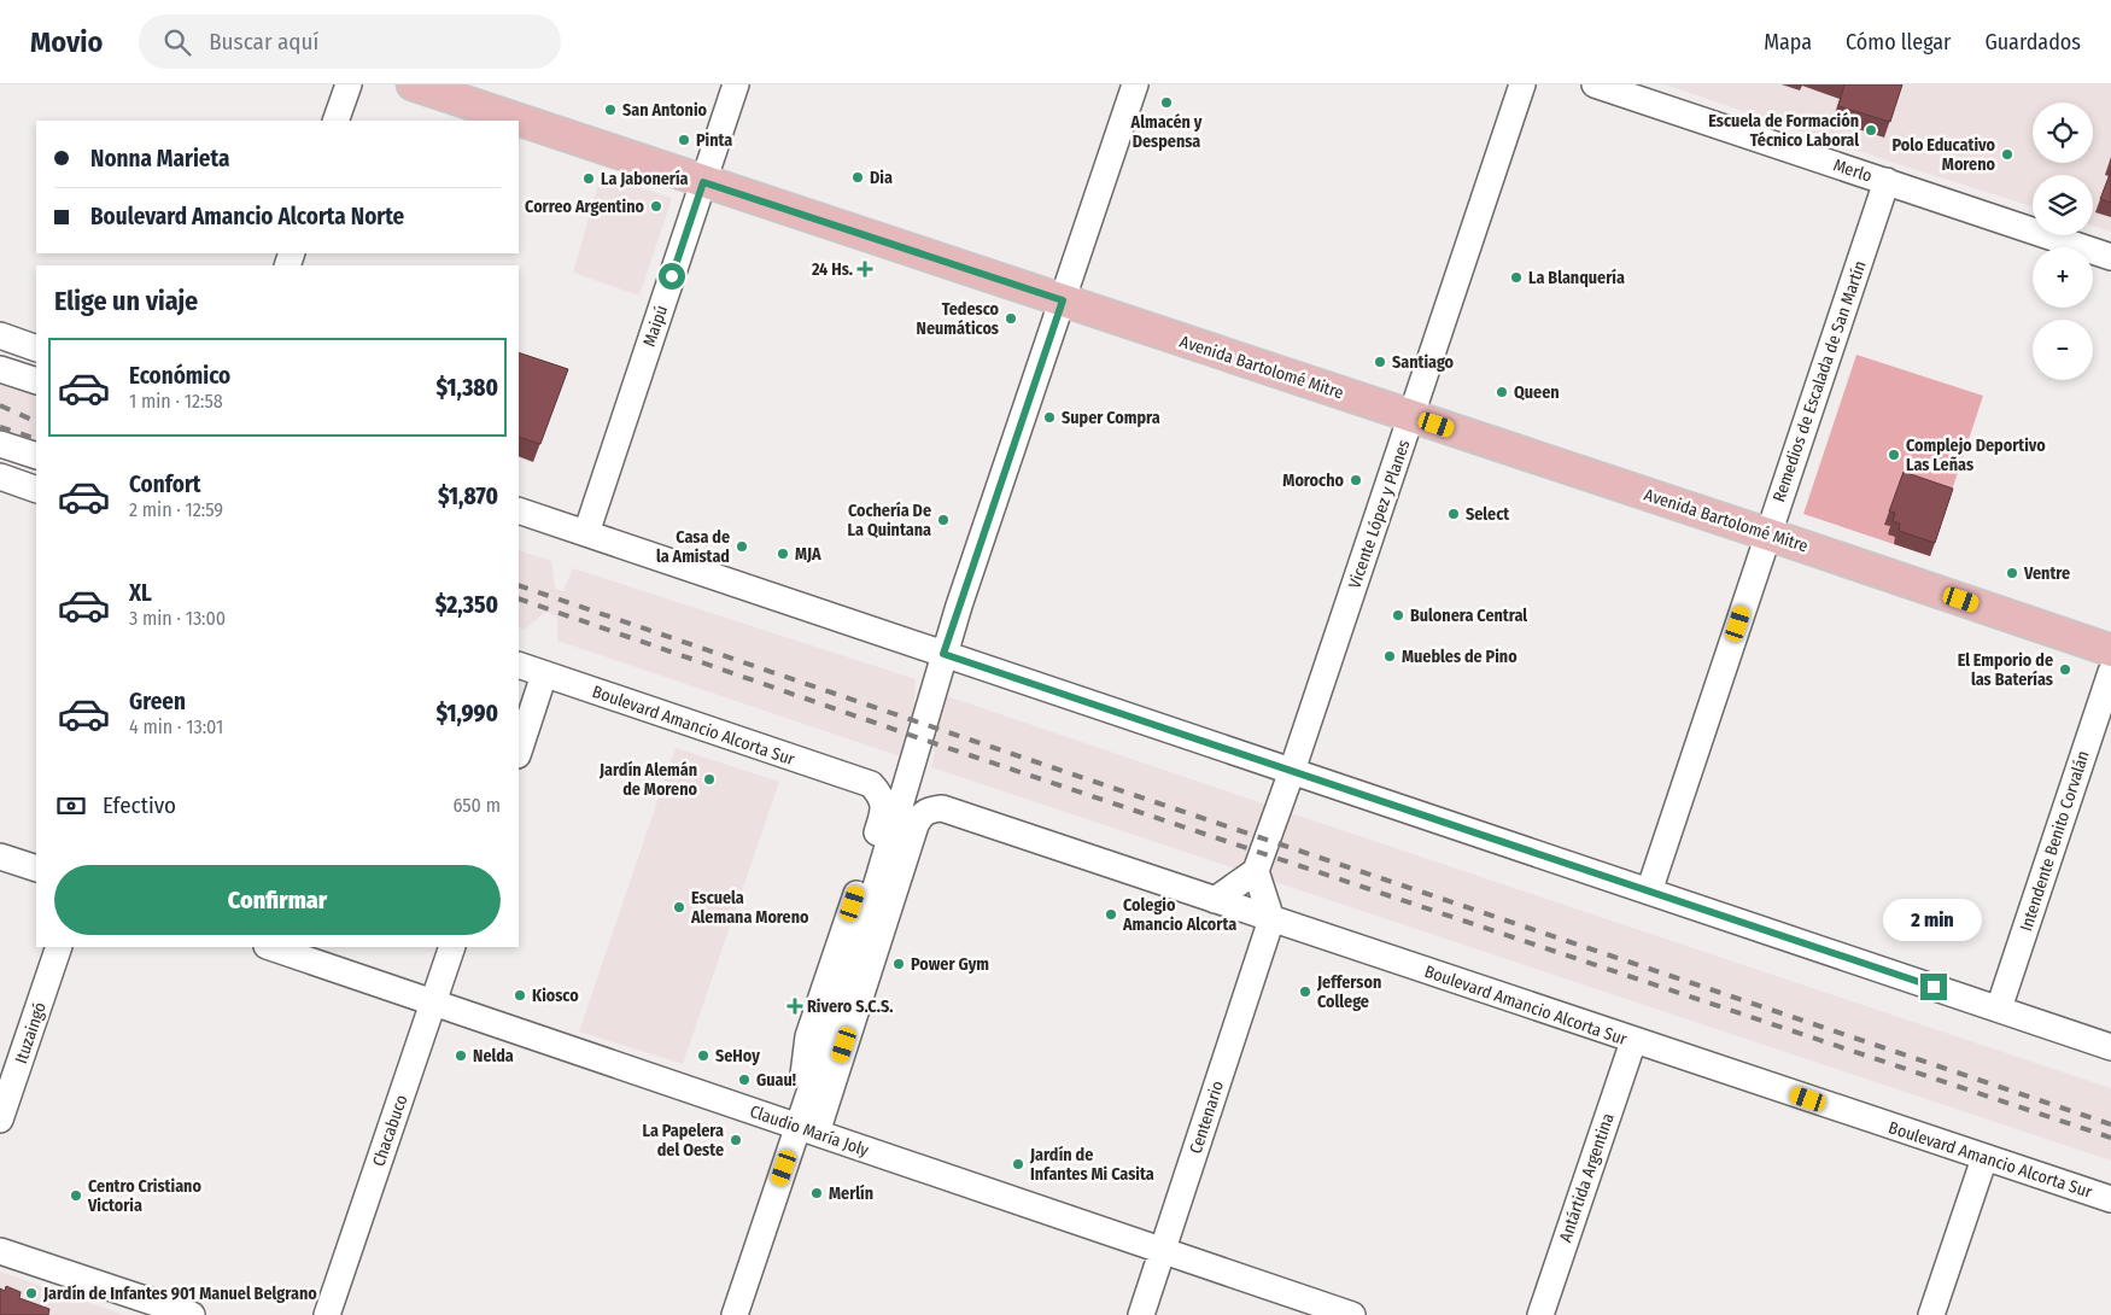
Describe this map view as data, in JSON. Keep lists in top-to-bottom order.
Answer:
{
  "streets": {
    "main road": ["Avenida Bartolomé Mitre"],
    "street": [
      "Merlo",
      "Maipú",
      "Remedios de Escalada de San Martín",
      "Vicente López y Planes",
      "Boulevard Amancio Alcorta Sur",
      "Intendente Benito Corvalán",
      "Ituzaingó",
      "Centenario",
      "Chacabuco",
      "Claudio María Joly",
      "Antártida Argentina"
    ]
  },
  "crossings": [
    ["Merlo", "Remedios de Escalada de San Martín"],
    ["Maipú", "Avenida Bartolomé Mitre"],
    ["Avenida Bartolomé Mitre", "Remedios de Escalada de San Martín"],
    ["Avenida Bartolomé Mitre", "Vicente López y Planes"],
    ["Boulevard Amancio Alcorta Sur", "Centenario"],
    ["Boulevard Amancio Alcorta Sur", "Claudio María Joly"],
    ["Boulevard Amancio Alcorta Sur", "Antártida Argentina"],
    ["Centenario", "Claudio María Joly"],
    ["Chacabuco", "Claudio María Joly"]
  ],
  "places": {
    "other": [
      "Almacén y Despensa",
      "San Antonio",
      "Escuela de Formación Técnico Laboral",
      "Pinta",
      "Polo Educativo Moreno",
      "Dia",
      "La Jabonería",
      "Correo Argentino",
      "La Blanquería",
      "Tedesco Neumáticos",
      "Santiago",
      "Queen",
      "Super Compra",
      "Complejo Deportivo Las Leñas",
      "Morocho",
      "Select",
      "Cochería De La Quintana",
      "Casa de la Amistad",
      "MJA",
      "Ventre",
      "Bulonera Central",
      "Muebles de Pino",
      "El Emporio de las Baterías",
      "Jardín Alemán de Moreno",
      "Escuela Alemana Moreno",
      "Colegio Amancio Alcorta",
      "Power Gym",
      "Jefferson College",
      "Kiosco",
      "Nelda",
      "SeHoy",
      "Guau!",
      "La Papelera del Oeste",
      "Jardín de Infantes Mi Casita",
      "Merlín",
      "Centro Cristiano Victoria",
      "Jardín de Infantes 901 Manuel Belgrano"
    ],
    "health": ["24 Hs.", "Rivero S.C.S."]
  },
  "page": {
    "header": "Movio",
    "search": "Buscar aquí",
    "nav": ["Mapa", "Cómo llegar", "Guardados"],
    "map_buttons": ["+", "−"],
    "banner": ["Nonna Marieta", "Boulevard Amancio Alcorta Norte"],
    "heading": "Elige un viaje",
    "list": [
      {
        "name": "Económico",
        "note": "1 min · 12:58",
        "value": "$1,380"
      },
      {
        "name": "Confort",
        "note": "2 min · 12:59",
        "value": "$1,870"
      },
      {
        "name": "XL",
        "note": "3 min · 13:00",
        "value": "$2,350"
      },
      {
        "name": "Green",
        "note": "4 min · 13:01",
        "value": "$1,990"
      }
    ],
    "pay": ["Efectivo", "650 m"],
    "buttons": "Confirmar",
    "bubble": "2 min"
  }
}
